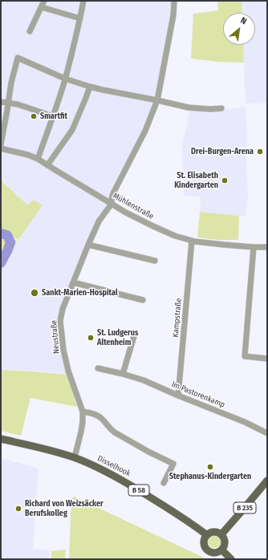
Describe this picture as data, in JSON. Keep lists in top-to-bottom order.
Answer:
{
  "streets": {
    "main road": ["Disselhook", "B 58", "B 235"],
    "street": [
      "Mühlenstraße",
      "Kampstraße",
      "Neustraße",
      "Im Pastorenkamp"
    ]
  },
  "crossings": [
    ["Mühlenstraße", "Kampstraße"],
    ["Mühlenstraße", "Neustraße"],
    ["Kampstraße", "Im Pastorenkamp"],
    ["Neustraße", "Disselhook"],
    ["Disselhook", "B 235"]
  ],
  "places": [
    "Smartfit",
    "Drei-Burgen-Arena",
    "St. Elisabeth Kindergarten",
    "Sankt-Marien-Hospital",
    "St. Ludgerus Altenheim",
    "Stephanus-Kindergarten",
    "Richard von Weizsäcker Berufskolleg"
  ],
  "north": "top right"
}
